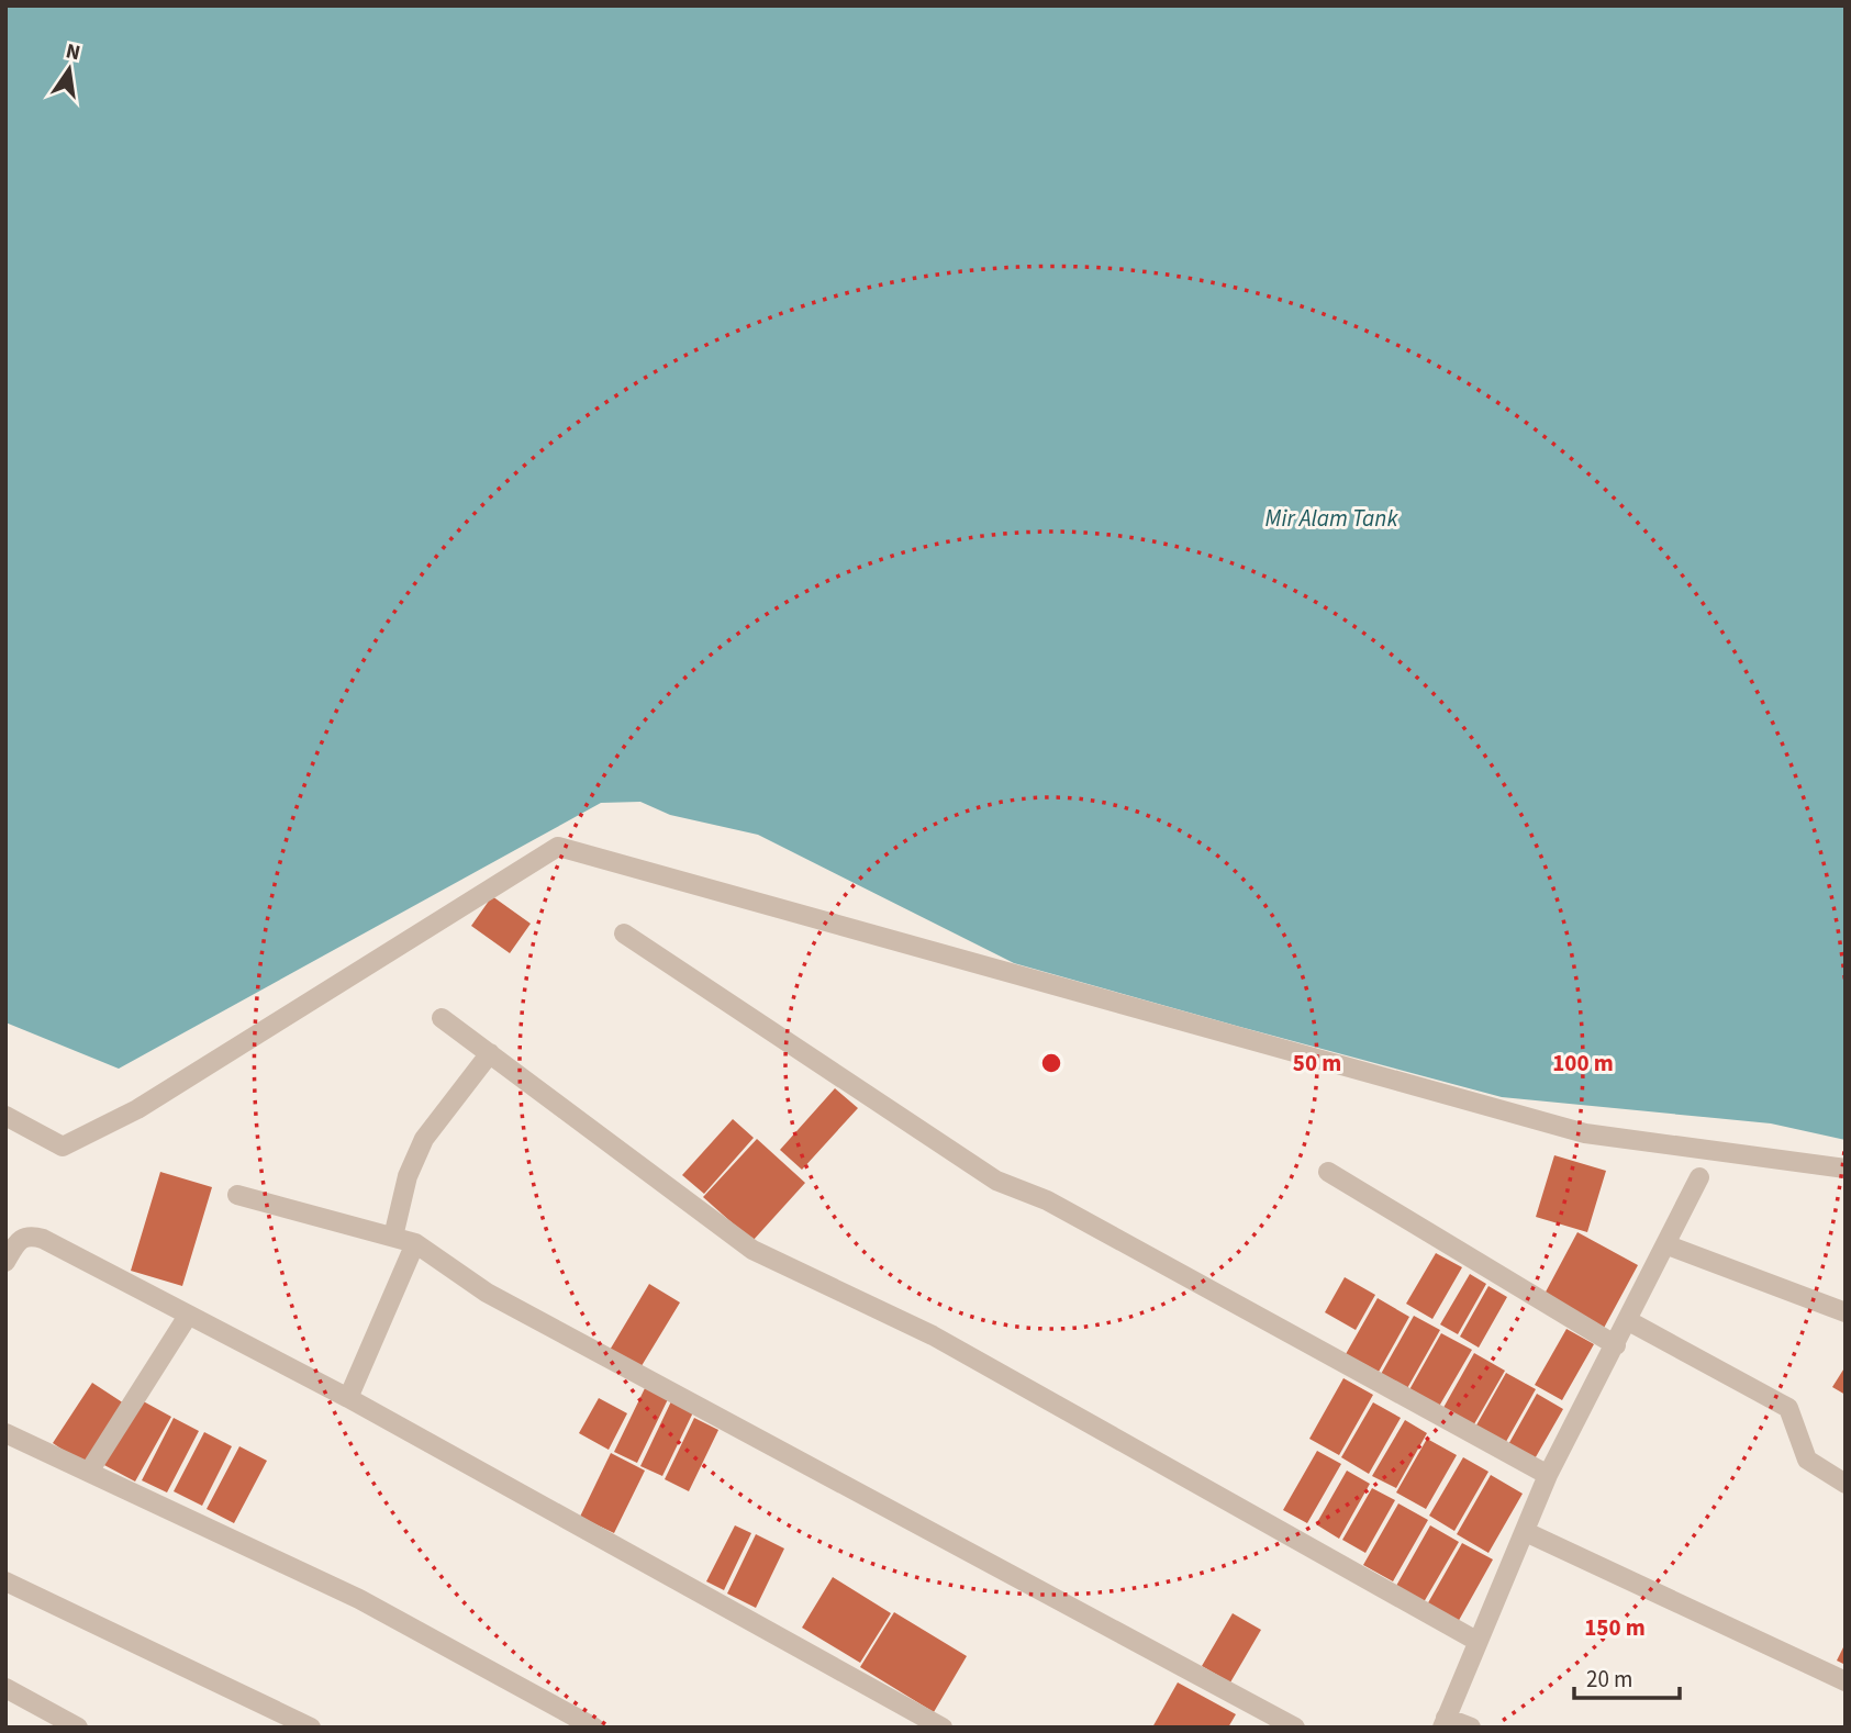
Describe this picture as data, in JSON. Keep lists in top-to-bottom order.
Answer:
{
  "water": ["Mir Alam Tank"],
  "scale_bar": "20 m",
  "north": "top",
  "rings": ["50 m", "100 m", "150 m"]
}
